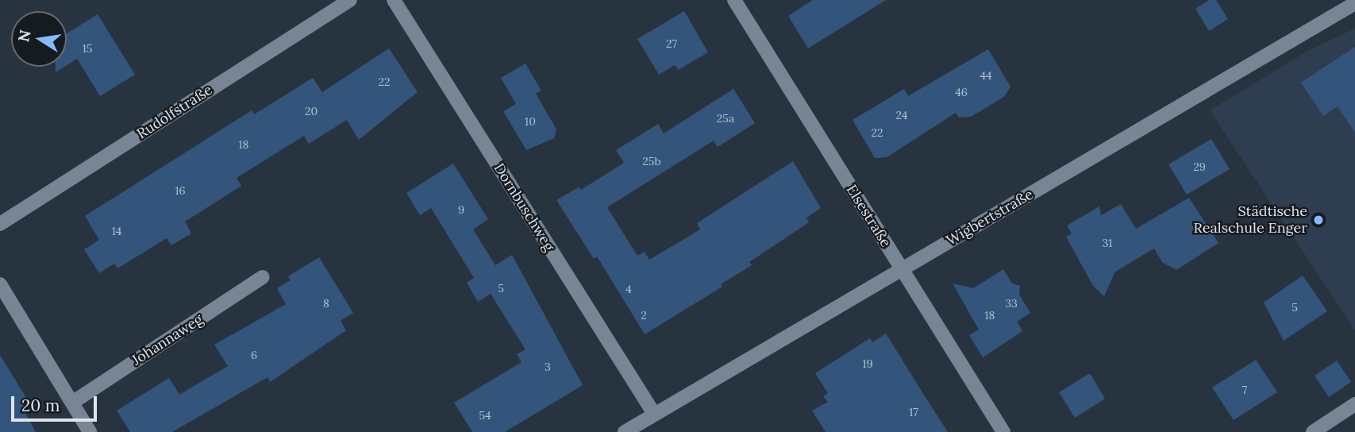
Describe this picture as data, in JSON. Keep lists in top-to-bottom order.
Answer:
{
  "streets": {
    "street": [
      "Rudolfstraße",
      "Dornbuschweg",
      "Elsestraße",
      "Wigbertstraße",
      "Johannaweg"
    ]
  },
  "crossings": [
    ["Dornbuschweg", "Wigbertstraße"],
    ["Elsestraße", "Wigbertstraße"]
  ],
  "places": ["Städtische Realschule Enger"],
  "house_numbers": [
    "27",
    "15",
    "44",
    "22",
    "46",
    "20",
    "24",
    "25a",
    "10",
    "22",
    "18",
    "25b",
    "29",
    "16",
    "9",
    "14",
    "31",
    "5",
    "4",
    "8",
    "33",
    "5",
    "2",
    "18",
    "6",
    "19",
    "3",
    "7",
    "17",
    "54"
  ],
  "scale_bar": "20 m",
  "north": "left"
}
